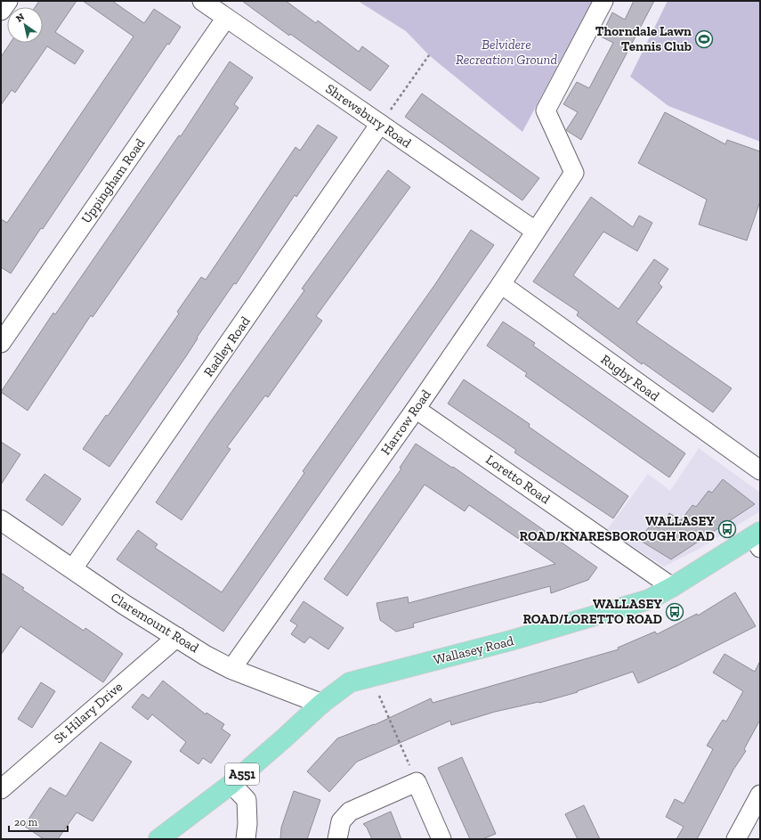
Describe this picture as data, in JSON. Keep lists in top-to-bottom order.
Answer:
{
  "streets": {
    "main road": ["Wallasey Road", "A551"],
    "street": [
      "Shrewsbury Road",
      "Uppingham Road",
      "Radley Road",
      "Rugby Road",
      "Harrow Road",
      "Loretto Road",
      "Claremount Road",
      "St Hilary Drive"
    ]
  },
  "crossings": [
    ["Shrewsbury Road", "Uppingham Road"],
    ["Shrewsbury Road", "Radley Road"],
    ["Shrewsbury Road", "Harrow Road"],
    ["Radley Road", "Claremount Road"],
    ["Rugby Road", "Harrow Road"],
    ["Harrow Road", "Loretto Road"],
    ["Harrow Road", "Claremount Road"],
    ["Loretto Road", "Wallasey Road"],
    ["Claremount Road", "Wallasey Road"],
    ["Claremount Road", "St Hilary Drive"],
    ["Claremount Road", "A551"],
    ["Wallasey Road", "A551"]
  ],
  "parks": ["Belvidere Recreation Ground"],
  "places": {
    "sports": ["Thorndale Lawn Tennis Club"],
    "bus stop": ["WALLASEY ROAD/KNARESBOROUGH ROAD", "WALLASEY ROAD/LORETTO ROAD"]
  },
  "scale_bar": "20 m",
  "north": "top left"
}
